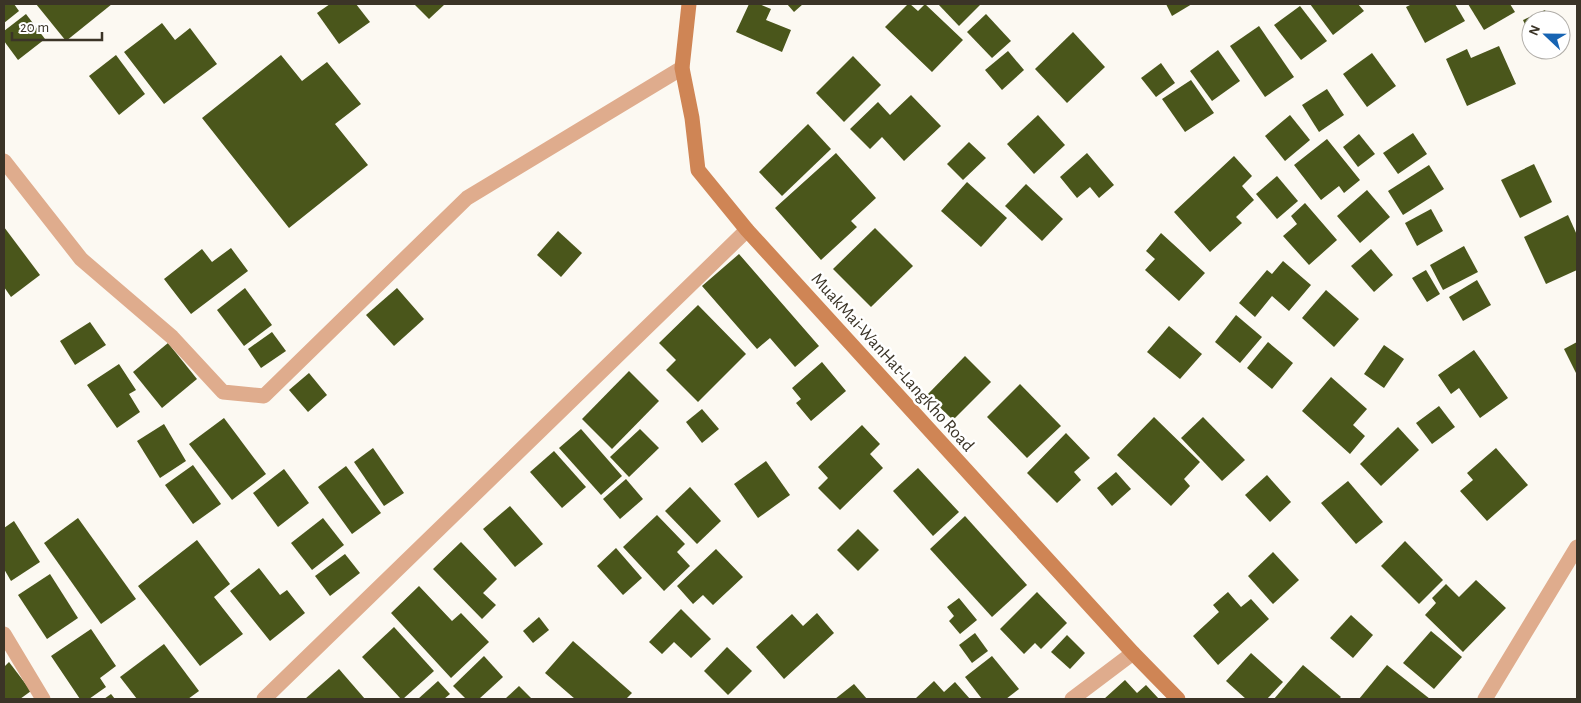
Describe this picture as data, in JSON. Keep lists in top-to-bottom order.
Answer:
{
  "streets": {
    "main road": ["MuakMai-WanHat-LangKho Road"]
  },
  "scale_bar": "20 m",
  "north": "left"
}
